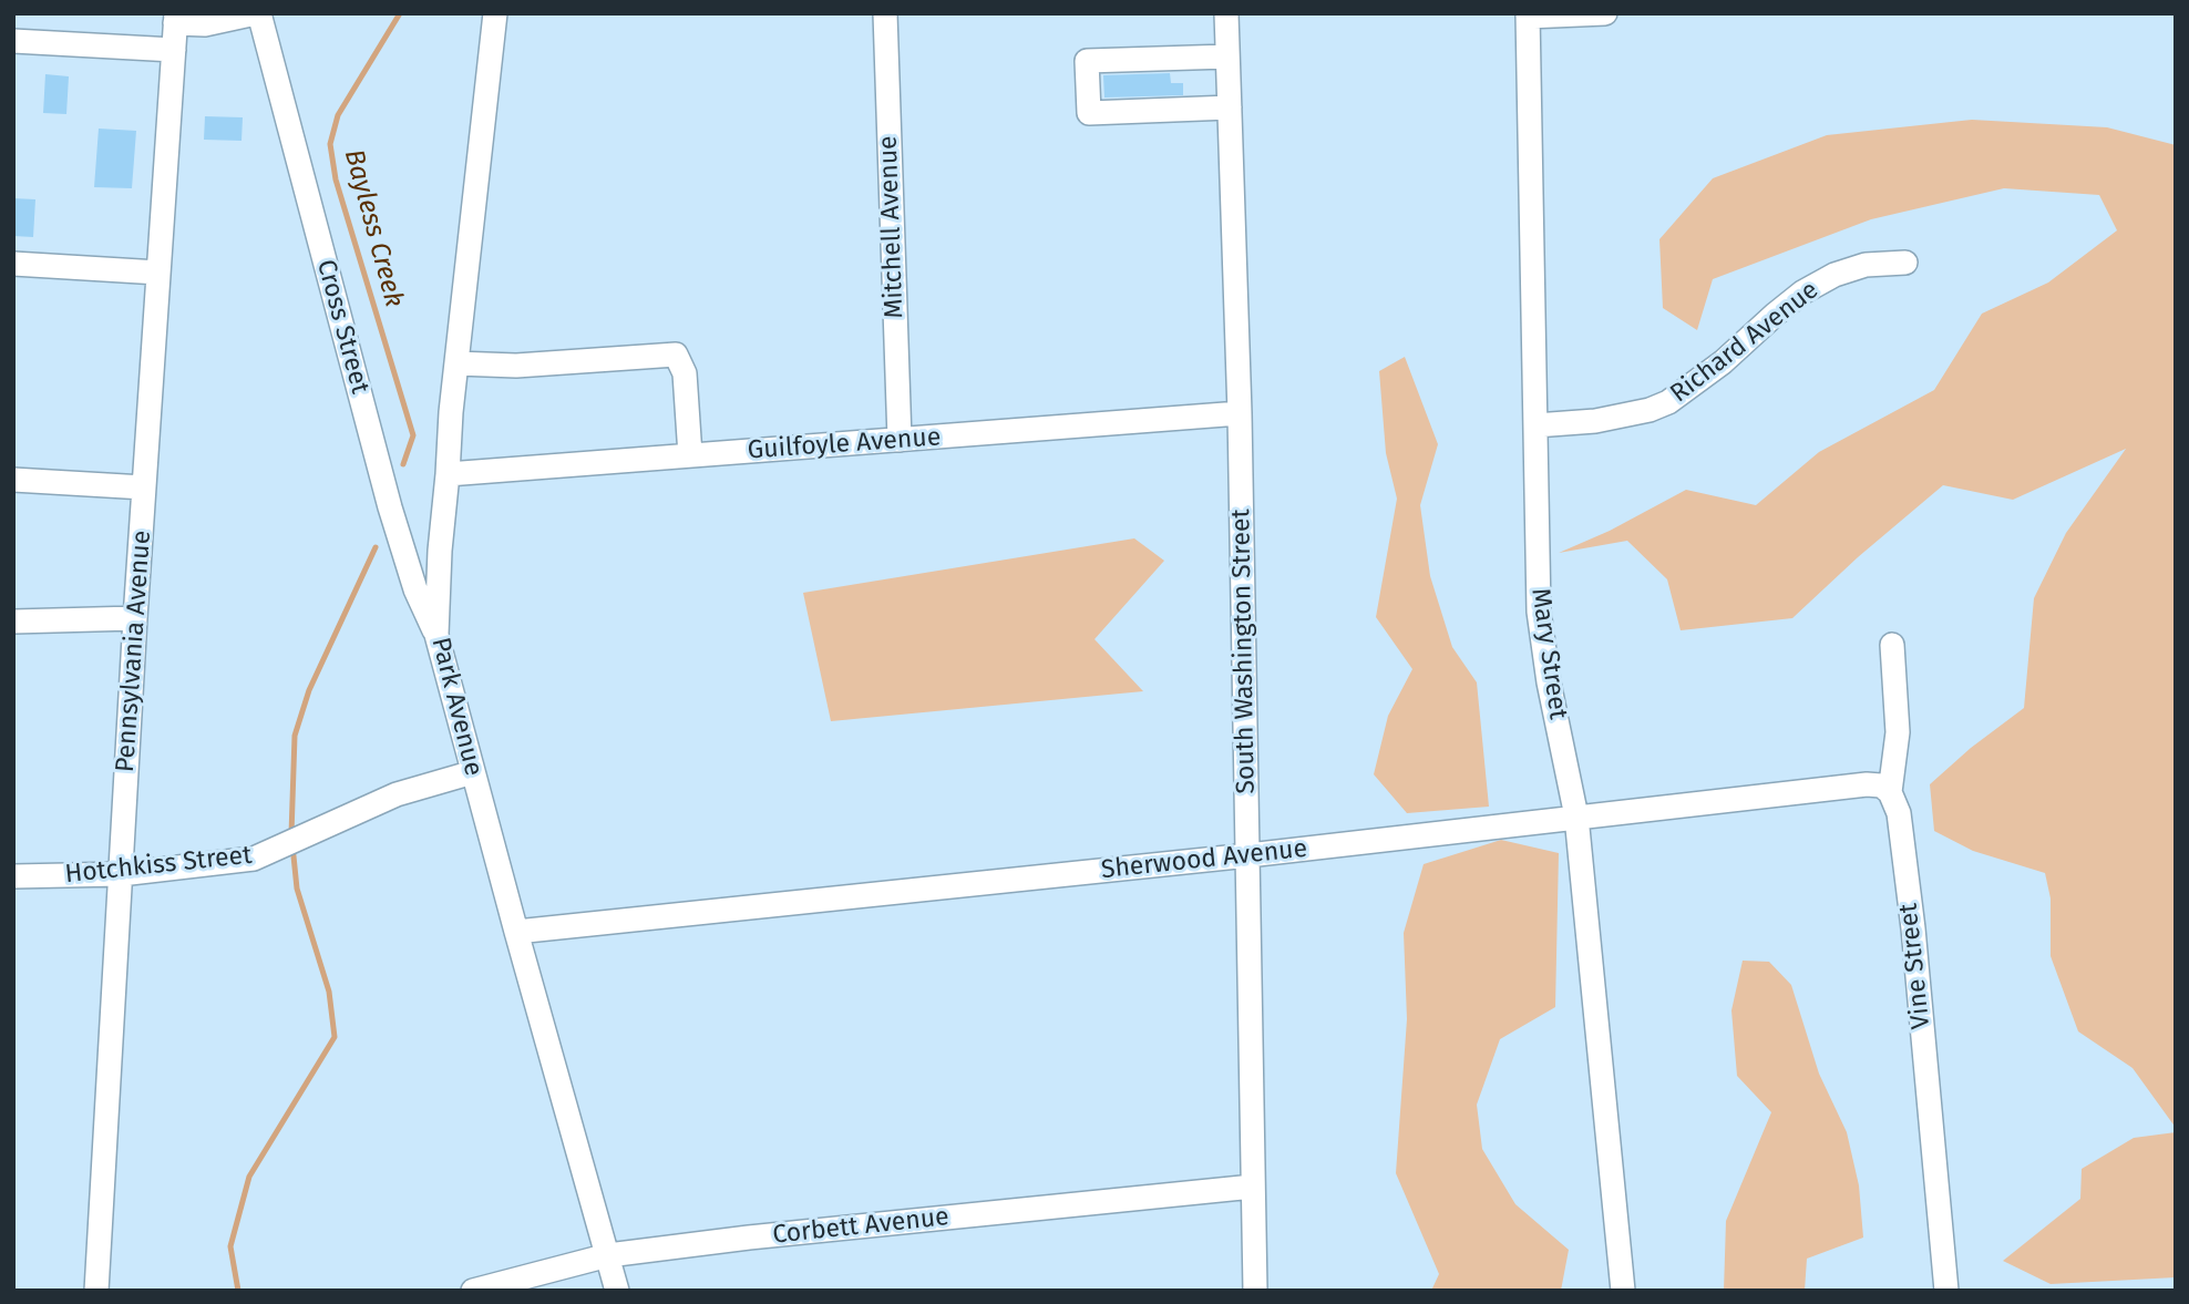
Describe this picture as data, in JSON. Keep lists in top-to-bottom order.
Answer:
{
  "streets": {
    "street": [
      "Mitchell Avenue",
      "Cross Street",
      "Richard Avenue",
      "Guilfoyle Avenue",
      "Pennsylvania Avenue",
      "South Washington Street",
      "Mary Street",
      "Park Avenue",
      "Sherwood Avenue",
      "Hotchkiss Street",
      "Vine Street",
      "Corbett Avenue"
    ]
  },
  "crossings": [
    ["Mitchell Avenue", "Guilfoyle Avenue"],
    ["Cross Street", "Pennsylvania Avenue"],
    ["Cross Street", "Park Avenue"],
    ["Richard Avenue", "Mary Street"],
    ["Guilfoyle Avenue", "South Washington Street"],
    ["Guilfoyle Avenue", "Park Avenue"],
    ["Pennsylvania Avenue", "Hotchkiss Street"],
    ["South Washington Street", "Sherwood Avenue"],
    ["South Washington Street", "Corbett Avenue"],
    ["Mary Street", "Sherwood Avenue"],
    ["Park Avenue", "Sherwood Avenue"],
    ["Park Avenue", "Hotchkiss Street"],
    ["Park Avenue", "Corbett Avenue"],
    ["Sherwood Avenue", "Vine Street"]
  ],
  "water": ["Bayless Creek"]
}
